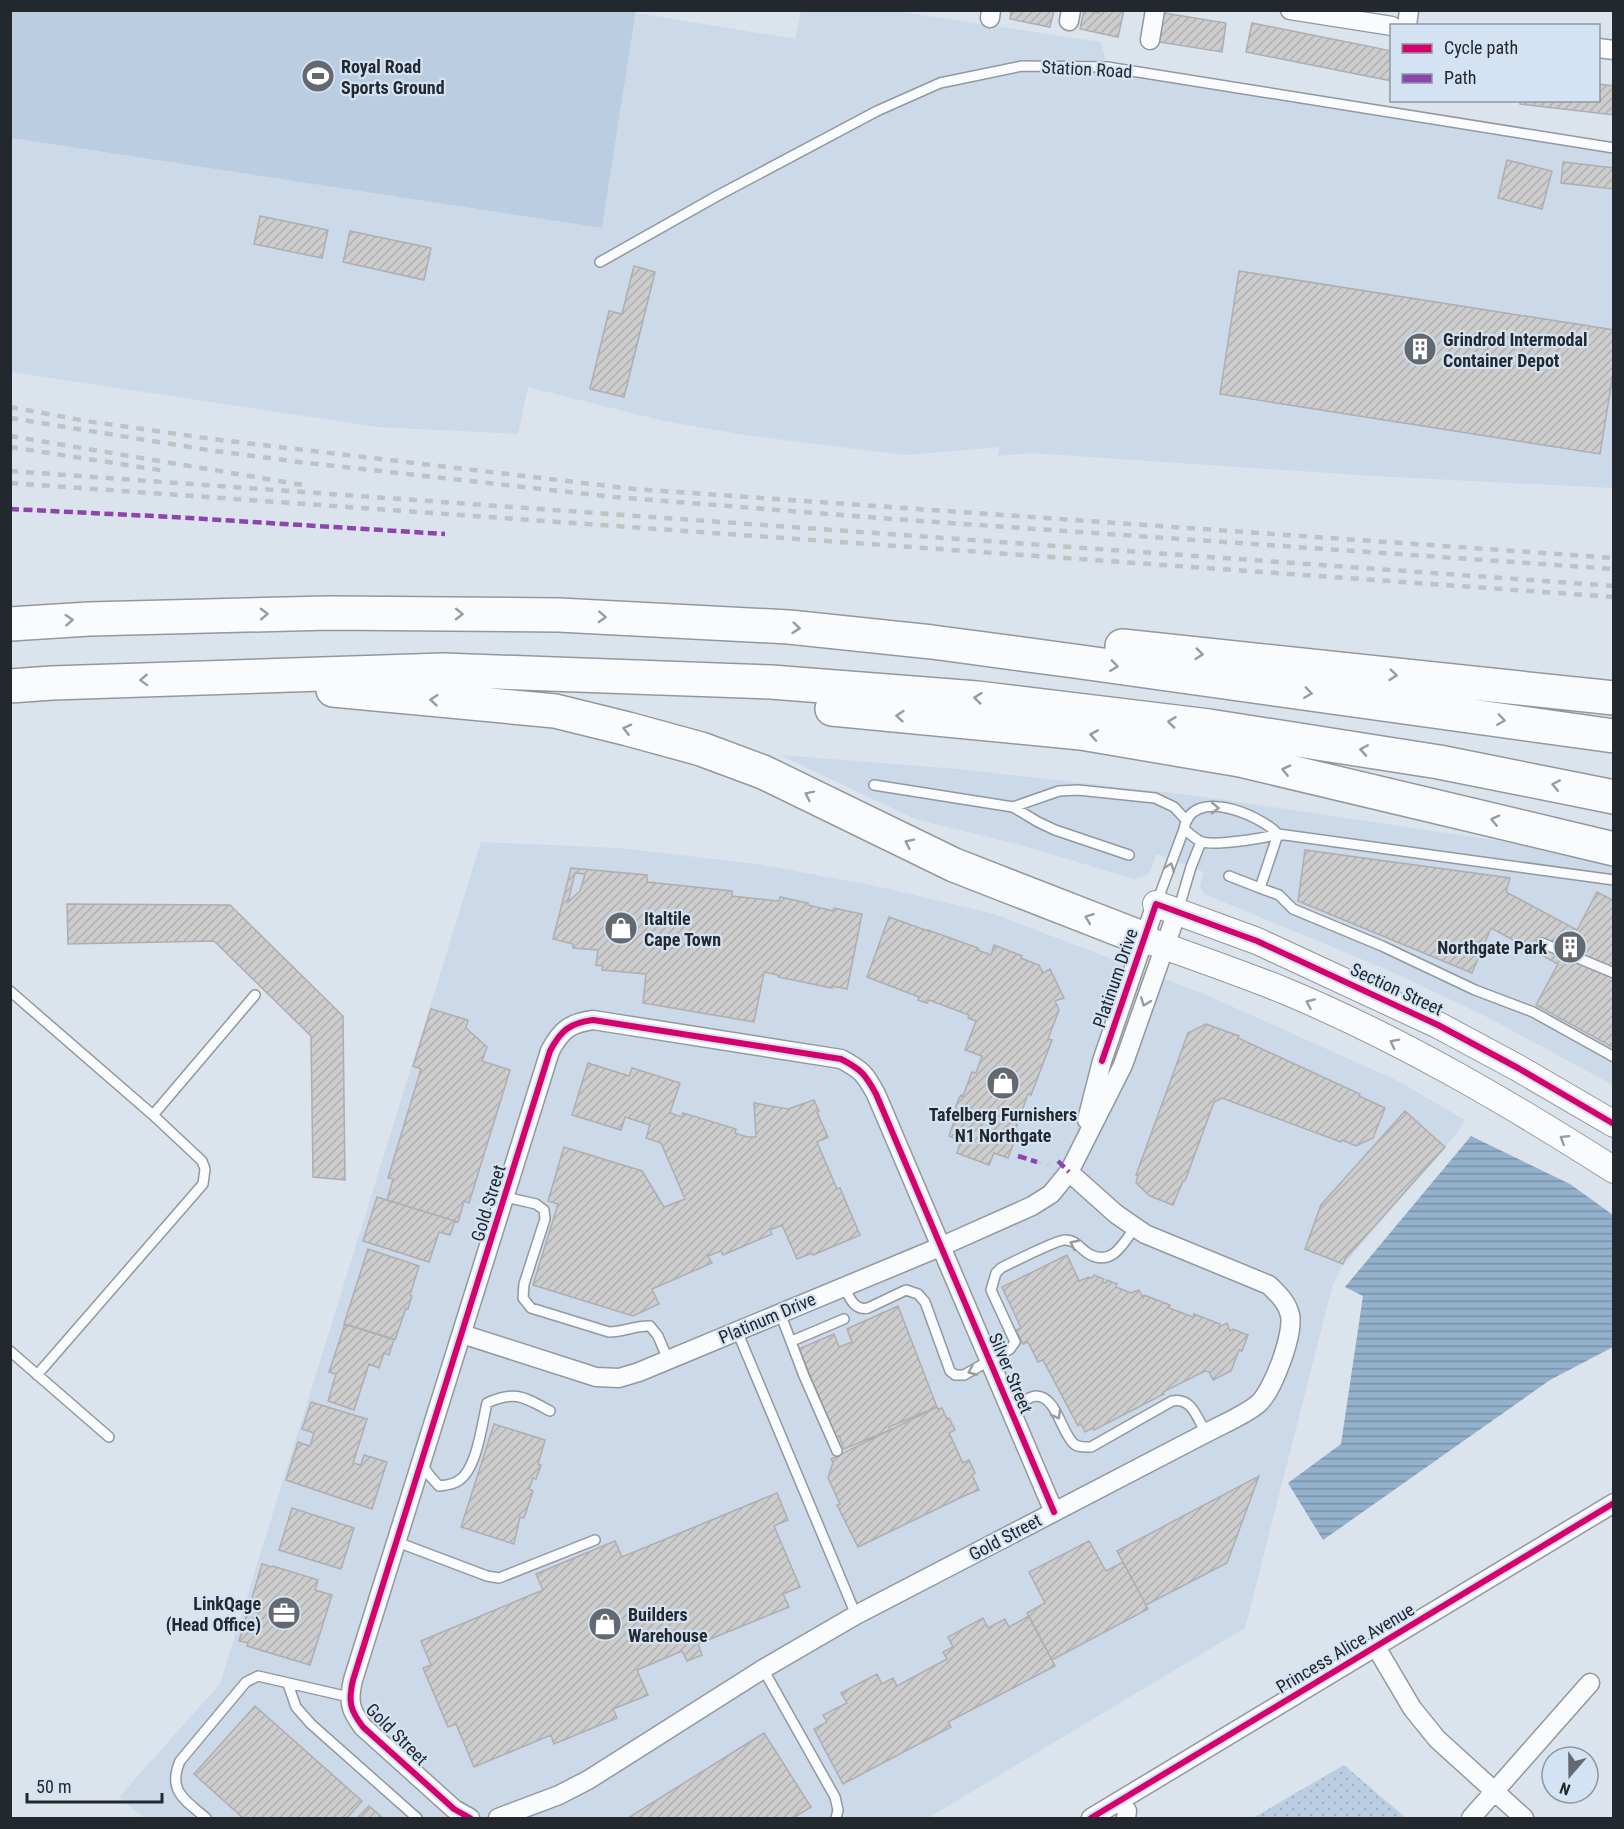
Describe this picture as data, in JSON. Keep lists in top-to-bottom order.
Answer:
{
  "streets": {
    "street": [
      "Platinum Drive",
      "Section Street",
      "Gold Street",
      "Silver Street",
      "Princess Alice Avenue"
    ],
    "lane": ["Station Road"]
  },
  "crossings": [
    ["Platinum Drive", "Section Street"],
    ["Platinum Drive", "Gold Street"],
    ["Platinum Drive", "Silver Street"],
    ["Gold Street", "Silver Street"]
  ],
  "places": {
    "sports": ["Royal Road Sports Ground"],
    "building": ["Grindrod Intermodal Container Depot", "Northgate Park"],
    "shop": ["Italtile Cape Town", "Tafelberg Furnishers N1 Northgate", "Builders Warehouse"],
    "office": ["LinkQage (Head Office)"]
  },
  "legend": ["Cycle path", "Path"],
  "scale_bar": "50 m",
  "north": "bottom"
}
